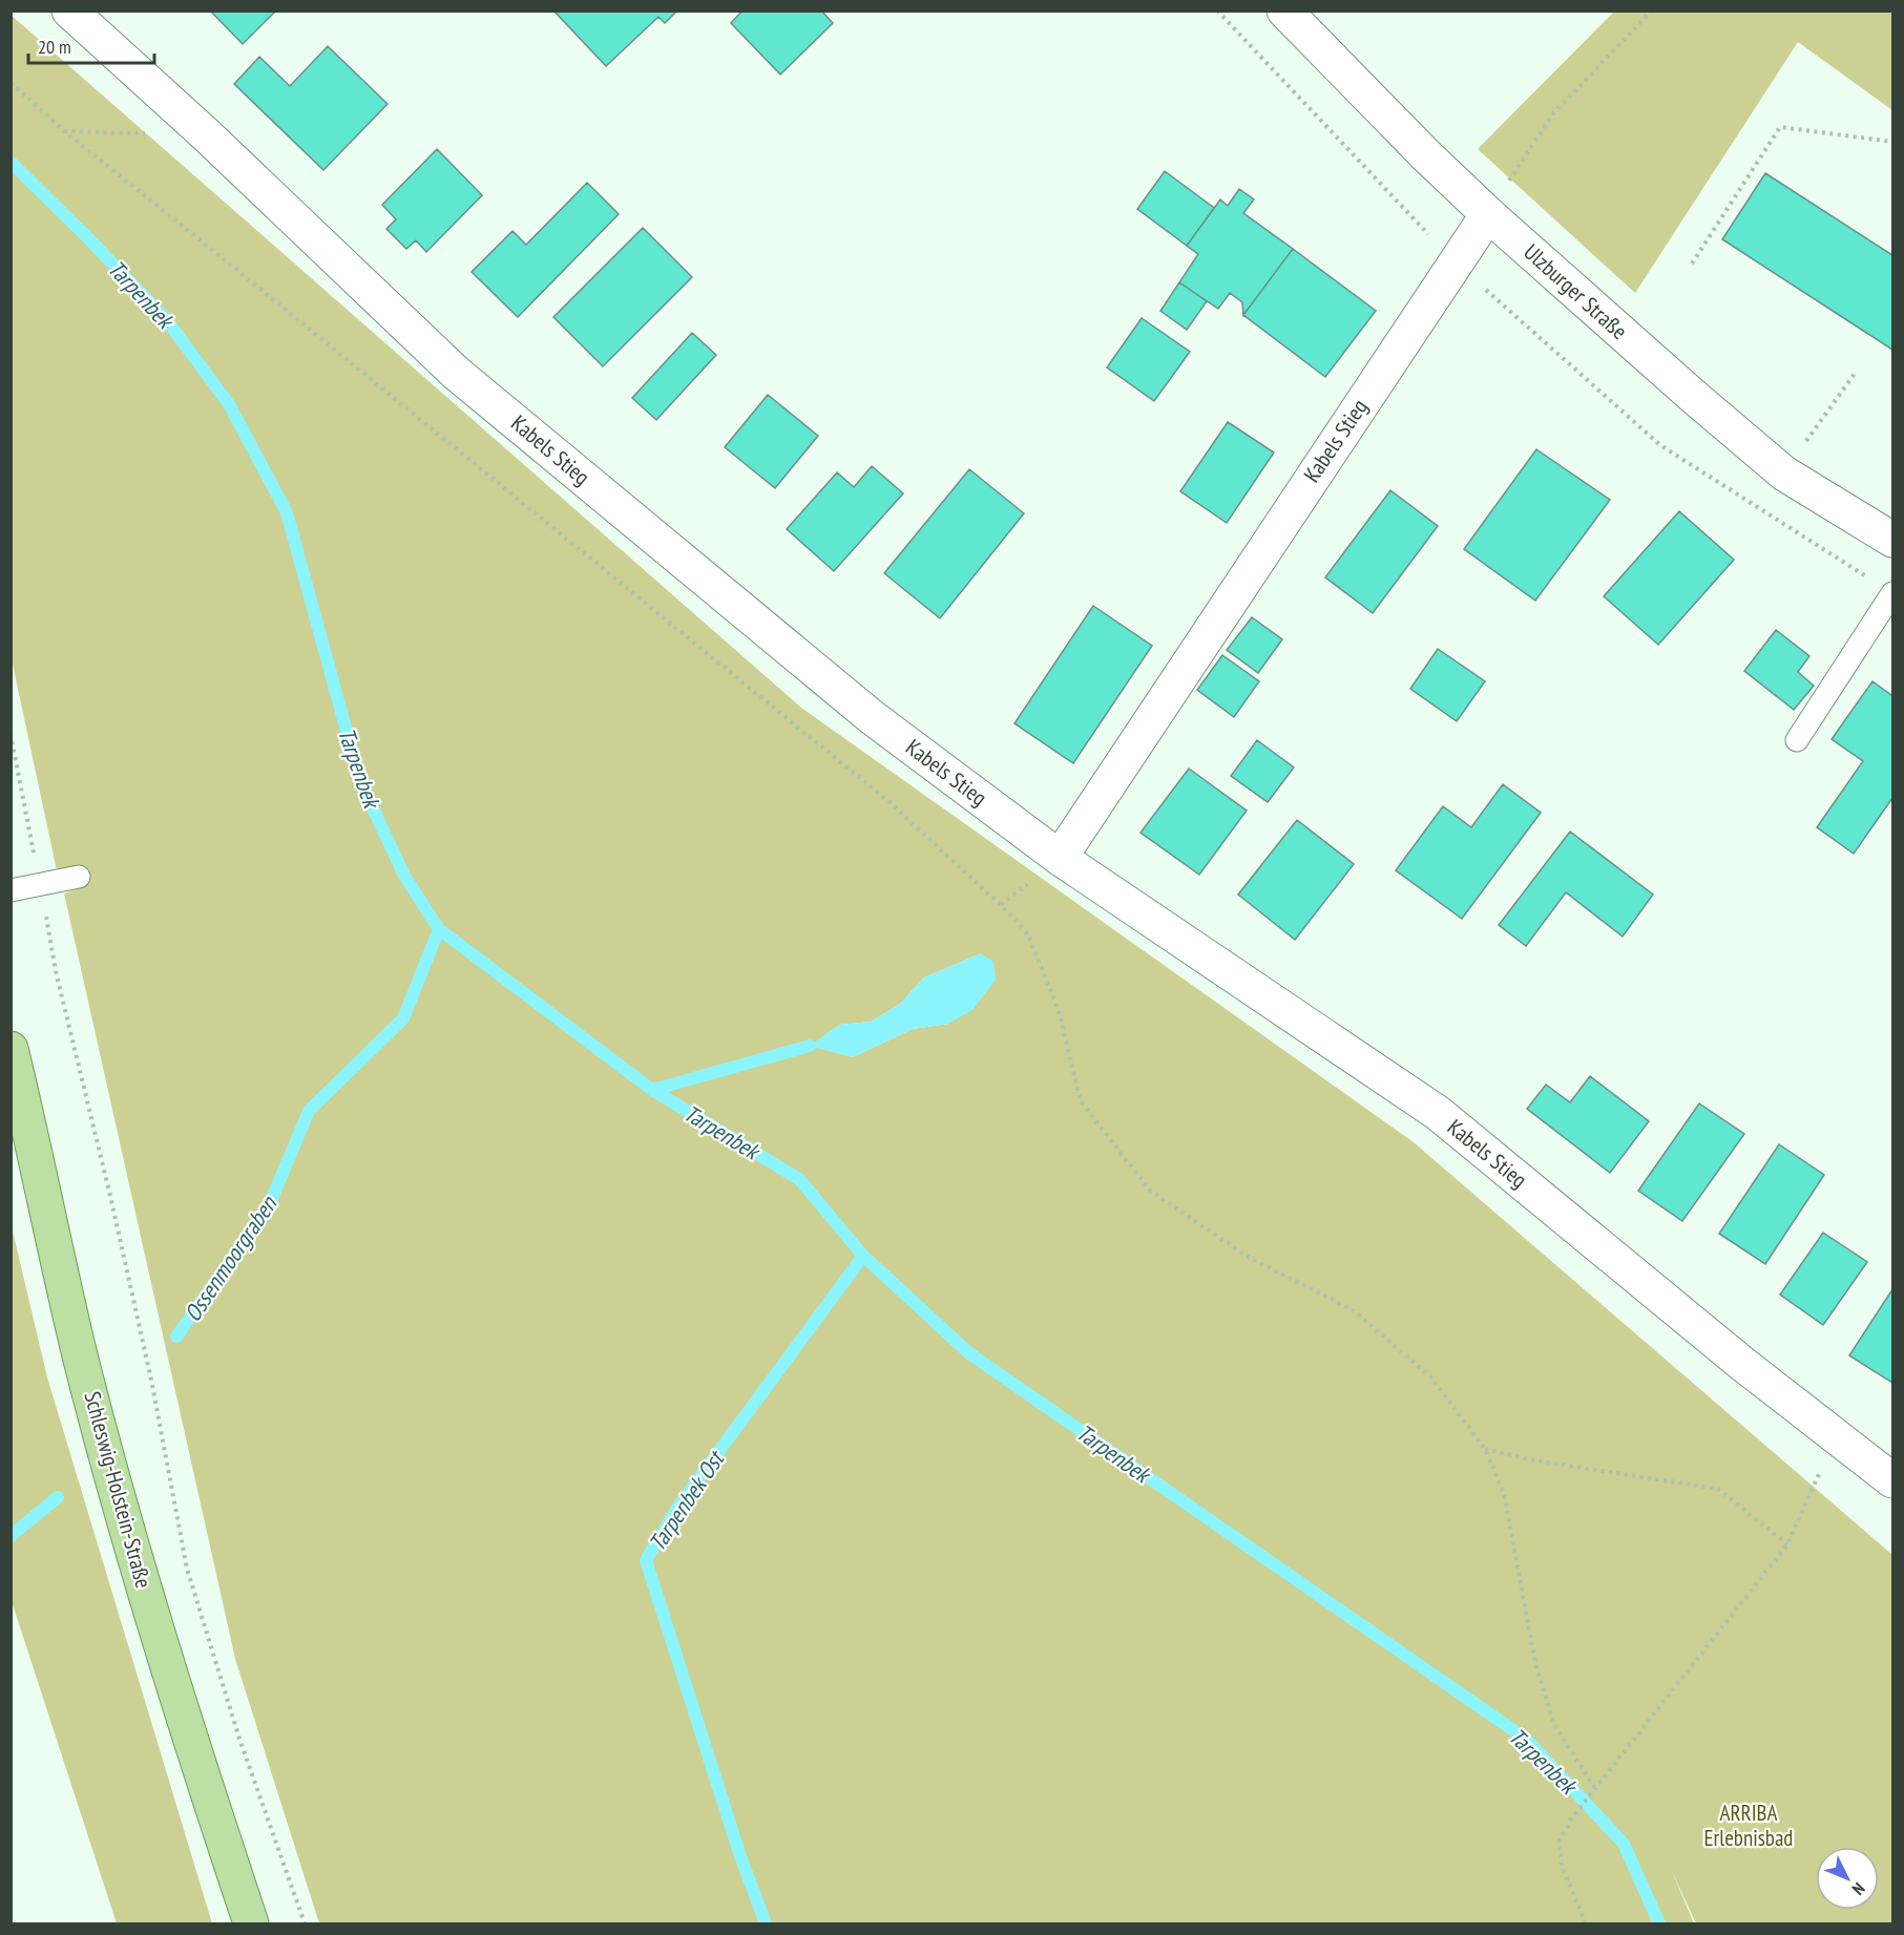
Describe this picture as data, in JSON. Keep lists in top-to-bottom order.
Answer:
{
  "streets": {
    "main road": ["Schleswig-Holstein-Straße"],
    "street": ["Ulzburger Straße", "Kabels Stieg"]
  },
  "crossings": [
    ["Ulzburger Straße", "Kabels Stieg"]
  ],
  "water": ["Tarpenbek", "Ossenmoorgraben", "Tarpenbek Ost"],
  "parks": ["ARRIBA Erlebnisbad"],
  "scale_bar": "20 m",
  "north": "bottom right"
}
